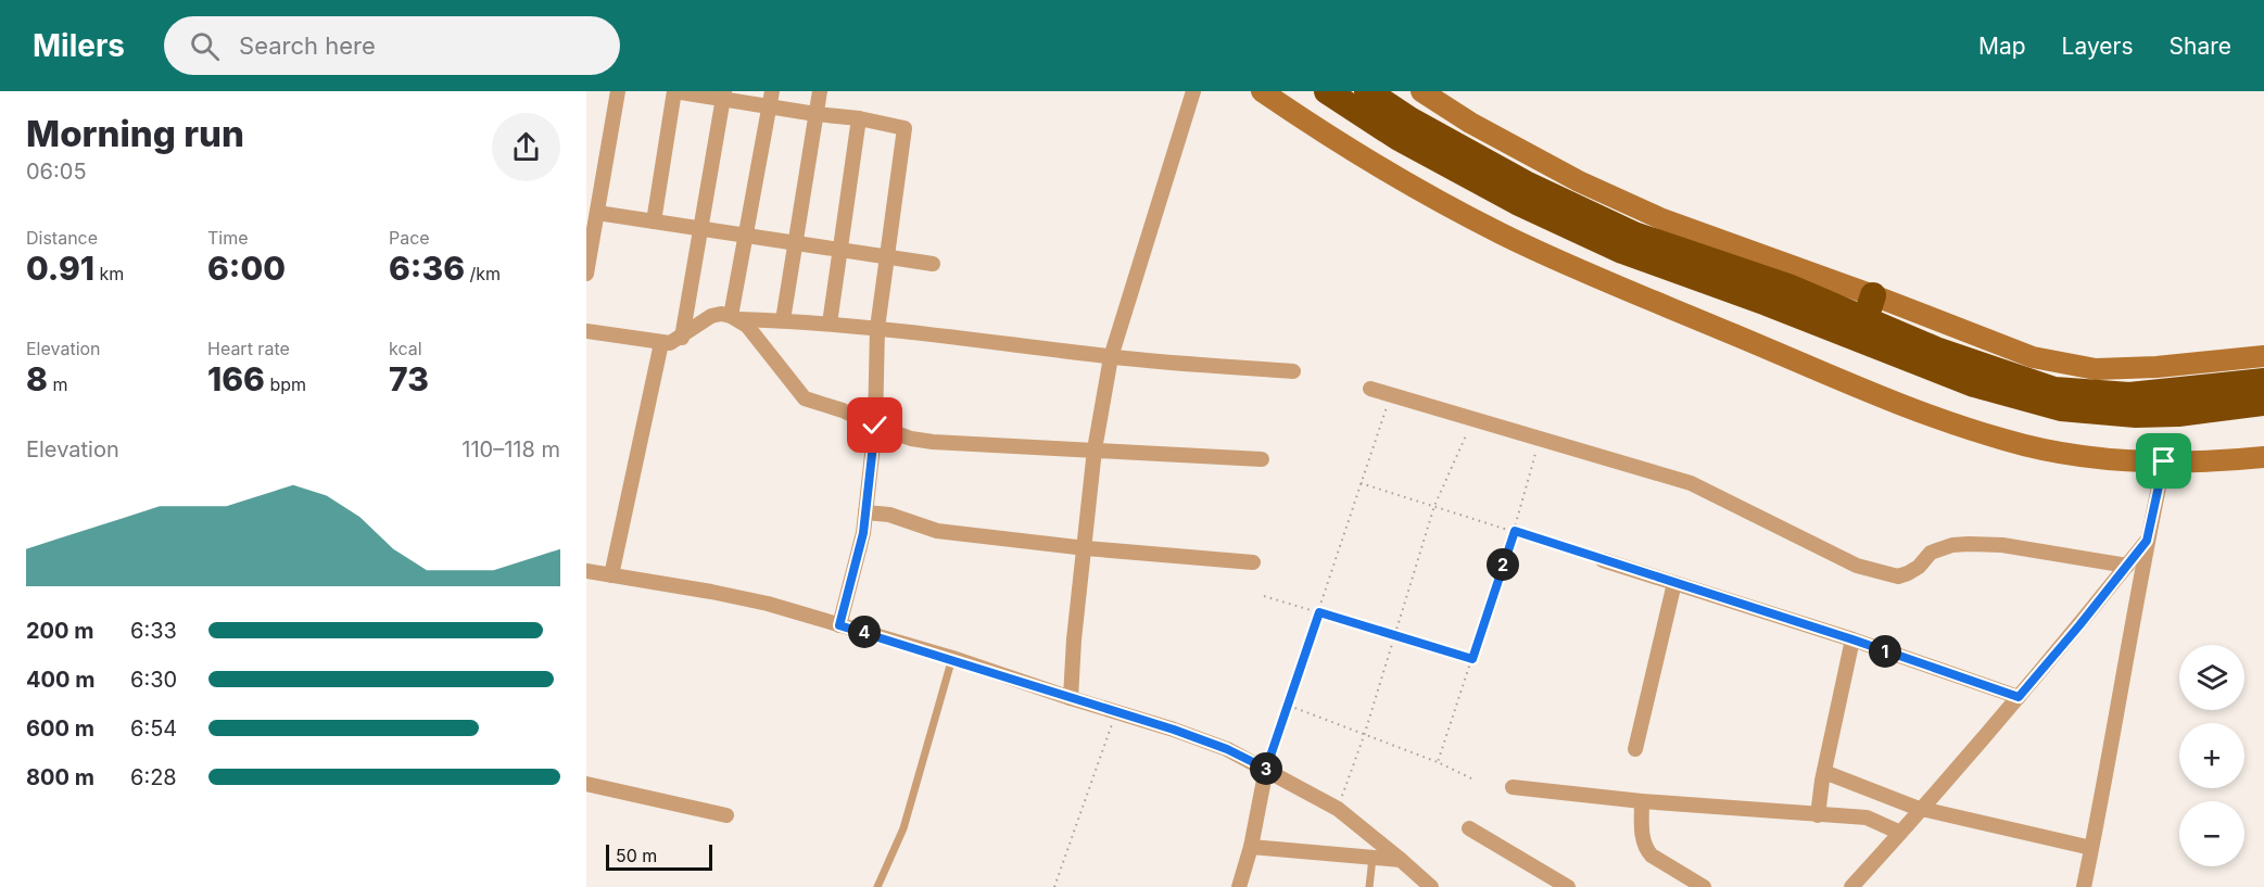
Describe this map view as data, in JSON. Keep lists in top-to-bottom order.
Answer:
{
  "scale_bar": "50 m",
  "page": {
    "header": "Milers",
    "search": "Search here",
    "nav": ["Map", "Layers", "Share"],
    "heading": ["Morning run", "06:05"],
    "stats": [
      ["Distance", "0.91 km"],
      ["Time", "6:00"],
      ["Pace", "6:36 /km"],
      ["Elevation", "8 m"],
      ["Heart rate", "166 bpm"],
      ["kcal", "73"]
    ],
    "chart": ["Elevation", "110–118 m"],
    "pins": [
      "2",
      "4",
      "1",
      "3"
    ],
    "list": [
      {
        "name": "200 m",
        "note": "6:33"
      },
      {
        "name": "400 m",
        "note": "6:30"
      },
      {
        "name": "600 m",
        "note": "6:54"
      },
      {
        "name": "800 m",
        "note": "6:28"
      }
    ],
    "map_buttons": ["+", "−"],
    "scale": "50 m"
  }
}
